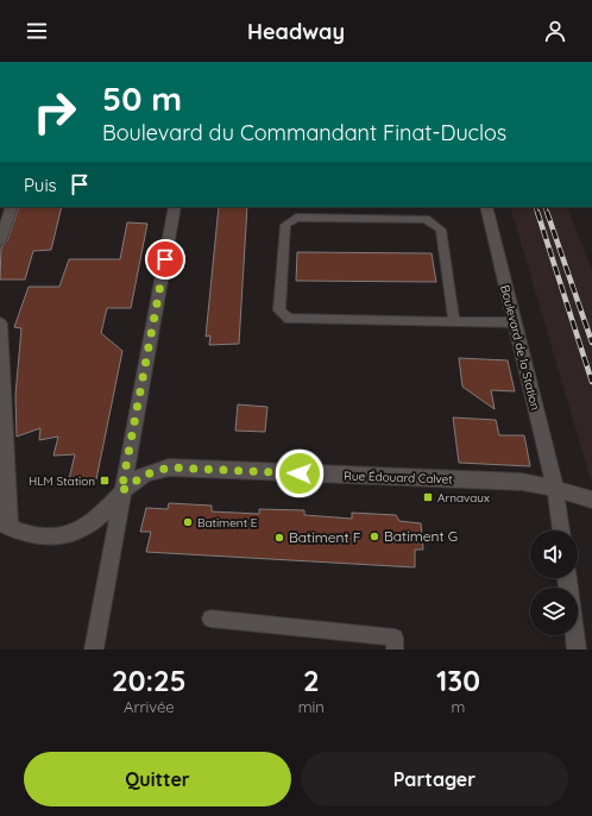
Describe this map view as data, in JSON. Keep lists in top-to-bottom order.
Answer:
{
  "streets": {
    "street": ["Boulevard de la Station", "Rue Édouard Calvet"]
  },
  "crossings": [
    ["Boulevard de la Station", "Rue Édouard Calvet"]
  ],
  "places": {
    "transit": ["HLM Station", "Arnavaux"],
    "other": ["Batiment E", "Batiment G", "Batiment F"]
  },
  "page": {
    "header": "Headway",
    "turn": ["50 m", "Boulevard du Commandant Finat-Duclos"],
    "then": "Puis",
    "eta": [
      "20:25",
      "Arrivée",
      "2",
      "min",
      "130",
      "m"
    ],
    "buttons": ["Quitter", "Partager"]
  }
}
